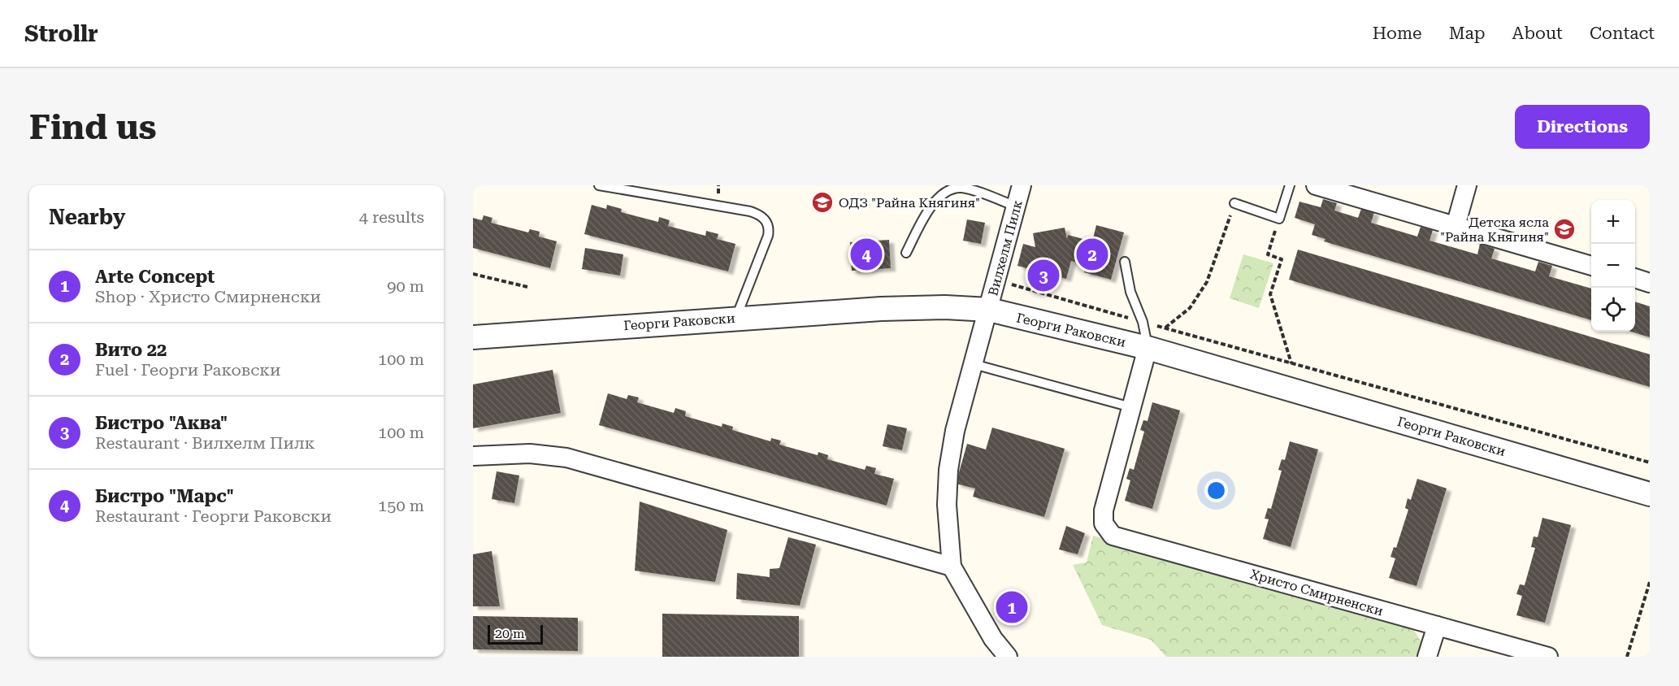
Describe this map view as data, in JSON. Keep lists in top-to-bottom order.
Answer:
{
  "streets": {
    "street": ["Вилхелм Пилк", "Георги Раковски", "Христо Смирненски"]
  },
  "crossings": [
    ["Вилхелм Пилк", "Георги Раковски"]
  ],
  "places": {
    "school or university": ["ОДЗ \"Райна Княгиня\"", "Детска ясла \"Райна Княгиня\""]
  },
  "scale_bar": "20 m",
  "page": {
    "header": "Strollr",
    "nav": [
      "Home",
      "Map",
      "About",
      "Contact"
    ],
    "buttons": "Directions",
    "title": "Find us",
    "heading": ["Nearby", "4 results"],
    "map_buttons": ["+", "−"],
    "pins": [
      "2",
      "4",
      "3",
      "1"
    ],
    "list": [
      {
        "mark": "1",
        "name": "Arte Concept",
        "note": "Shop · Христо Смирненски",
        "value": "90 m"
      },
      {
        "mark": "2",
        "name": "Вито 22",
        "note": "Fuel · Георги Раковски",
        "value": "100 m"
      },
      {
        "mark": "3",
        "name": "Бистро \"Аква\"",
        "note": "Restaurant · Вилхелм Пилк",
        "value": "100 m"
      },
      {
        "mark": "4",
        "name": "Бистро \"Марс\"",
        "note": "Restaurant · Георги Раковски",
        "value": "150 m"
      }
    ],
    "scale": "20 m"
  }
}
